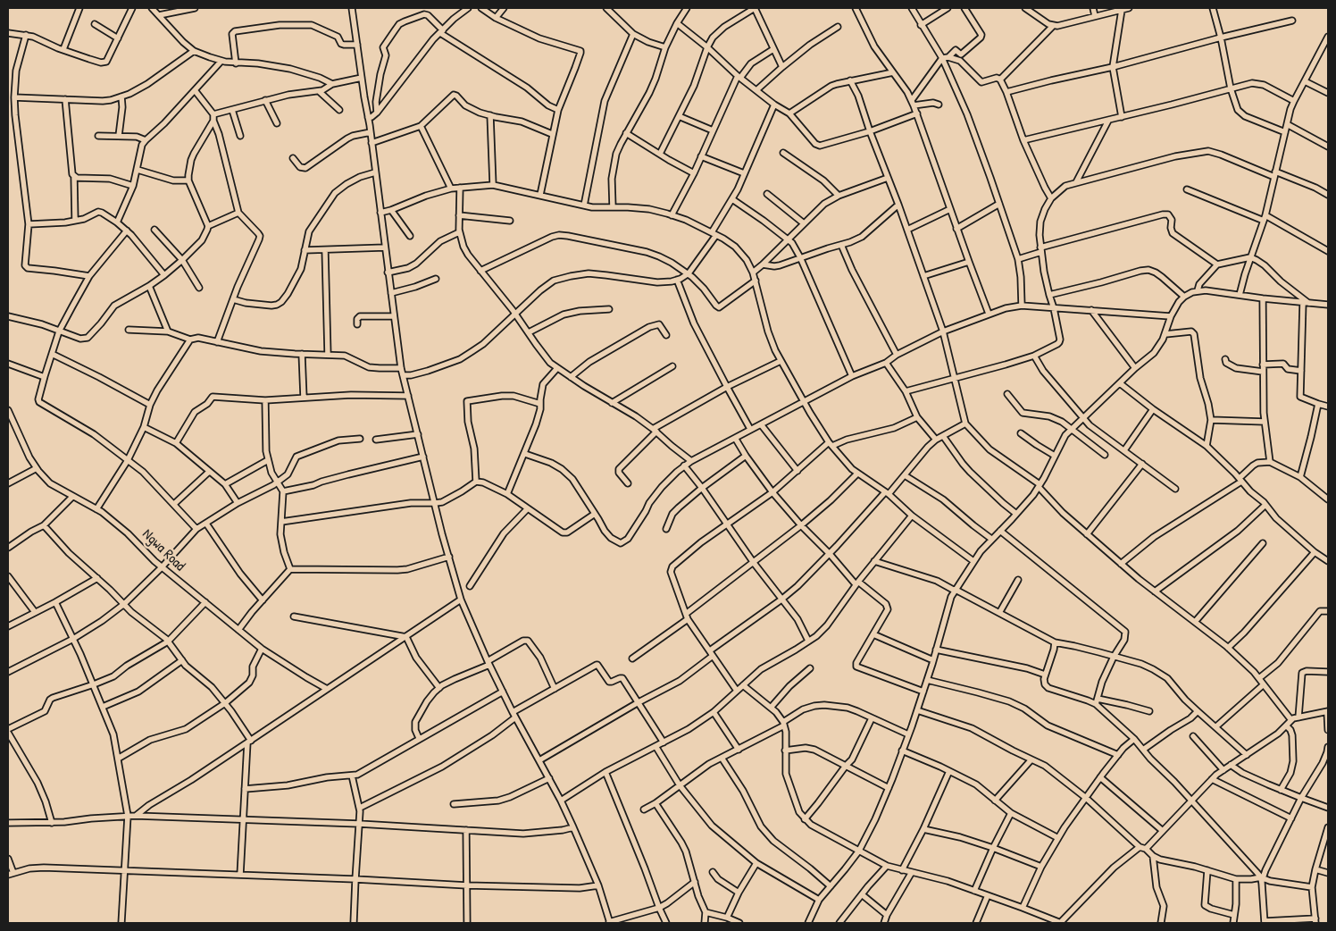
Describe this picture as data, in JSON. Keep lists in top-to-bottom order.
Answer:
{
  "streets": {
    "street": ["Ngwa Road"]
  }
}
